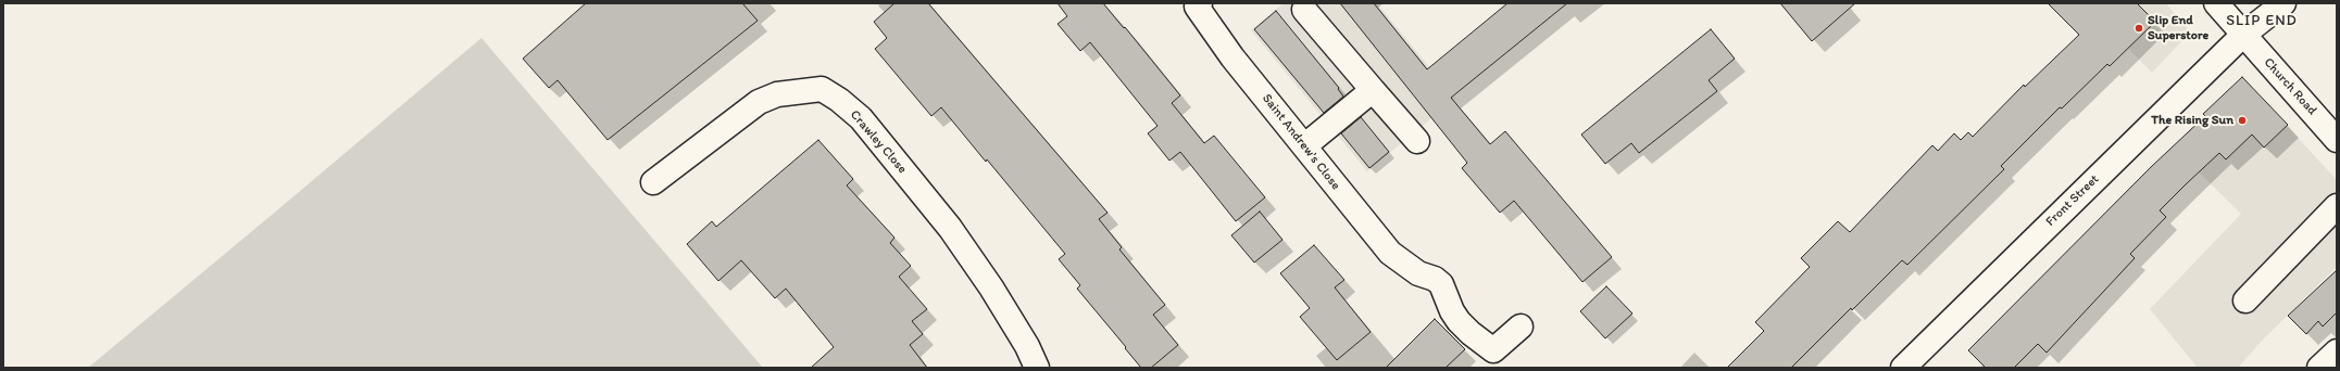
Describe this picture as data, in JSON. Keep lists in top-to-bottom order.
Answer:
{
  "streets": {
    "street": [
      "Church Road",
      "Crawley Close",
      "Saint Andrew's Close",
      "Front Street"
    ]
  },
  "crossings": [
    ["Church Road", "Front Street"]
  ],
  "districts": ["SLIP END"],
  "places": ["Slip End Superstore", "The Rising Sun"]
}
